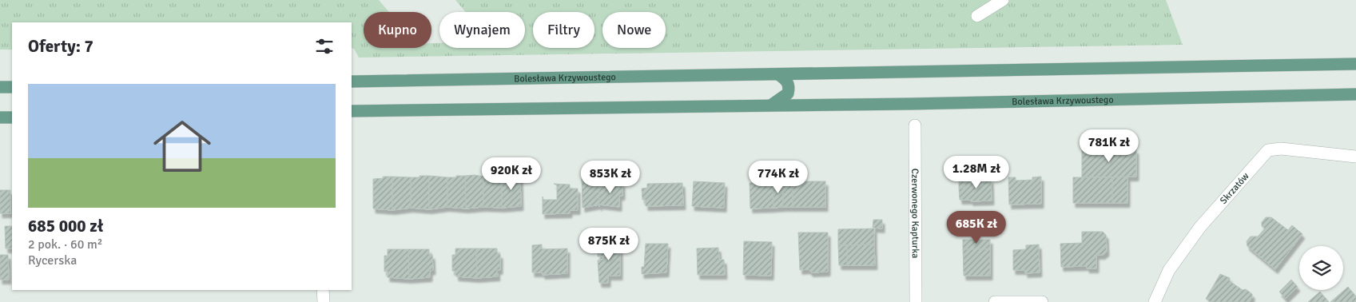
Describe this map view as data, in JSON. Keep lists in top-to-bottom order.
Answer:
{
  "streets": {
    "main road": ["Bolesława Krzywoustego"],
    "street": ["Skrzatów", "Czerwonego Kapturka"]
  },
  "page": {
    "chip": [
      "Kupno",
      "Wynajem",
      "Filtry",
      "Nowe"
    ],
    "heading": "Oferty: 7",
    "list": [
      {
        "name": "685 000 zł",
        "note": "2 pok. · 60 m² · Rycerska"
      }
    ],
    "price": [
      "781K zł",
      "1.28M zł",
      "920K zł",
      "853K zł",
      "774K zł",
      "685K zł",
      "875K zł"
    ]
  }
}
